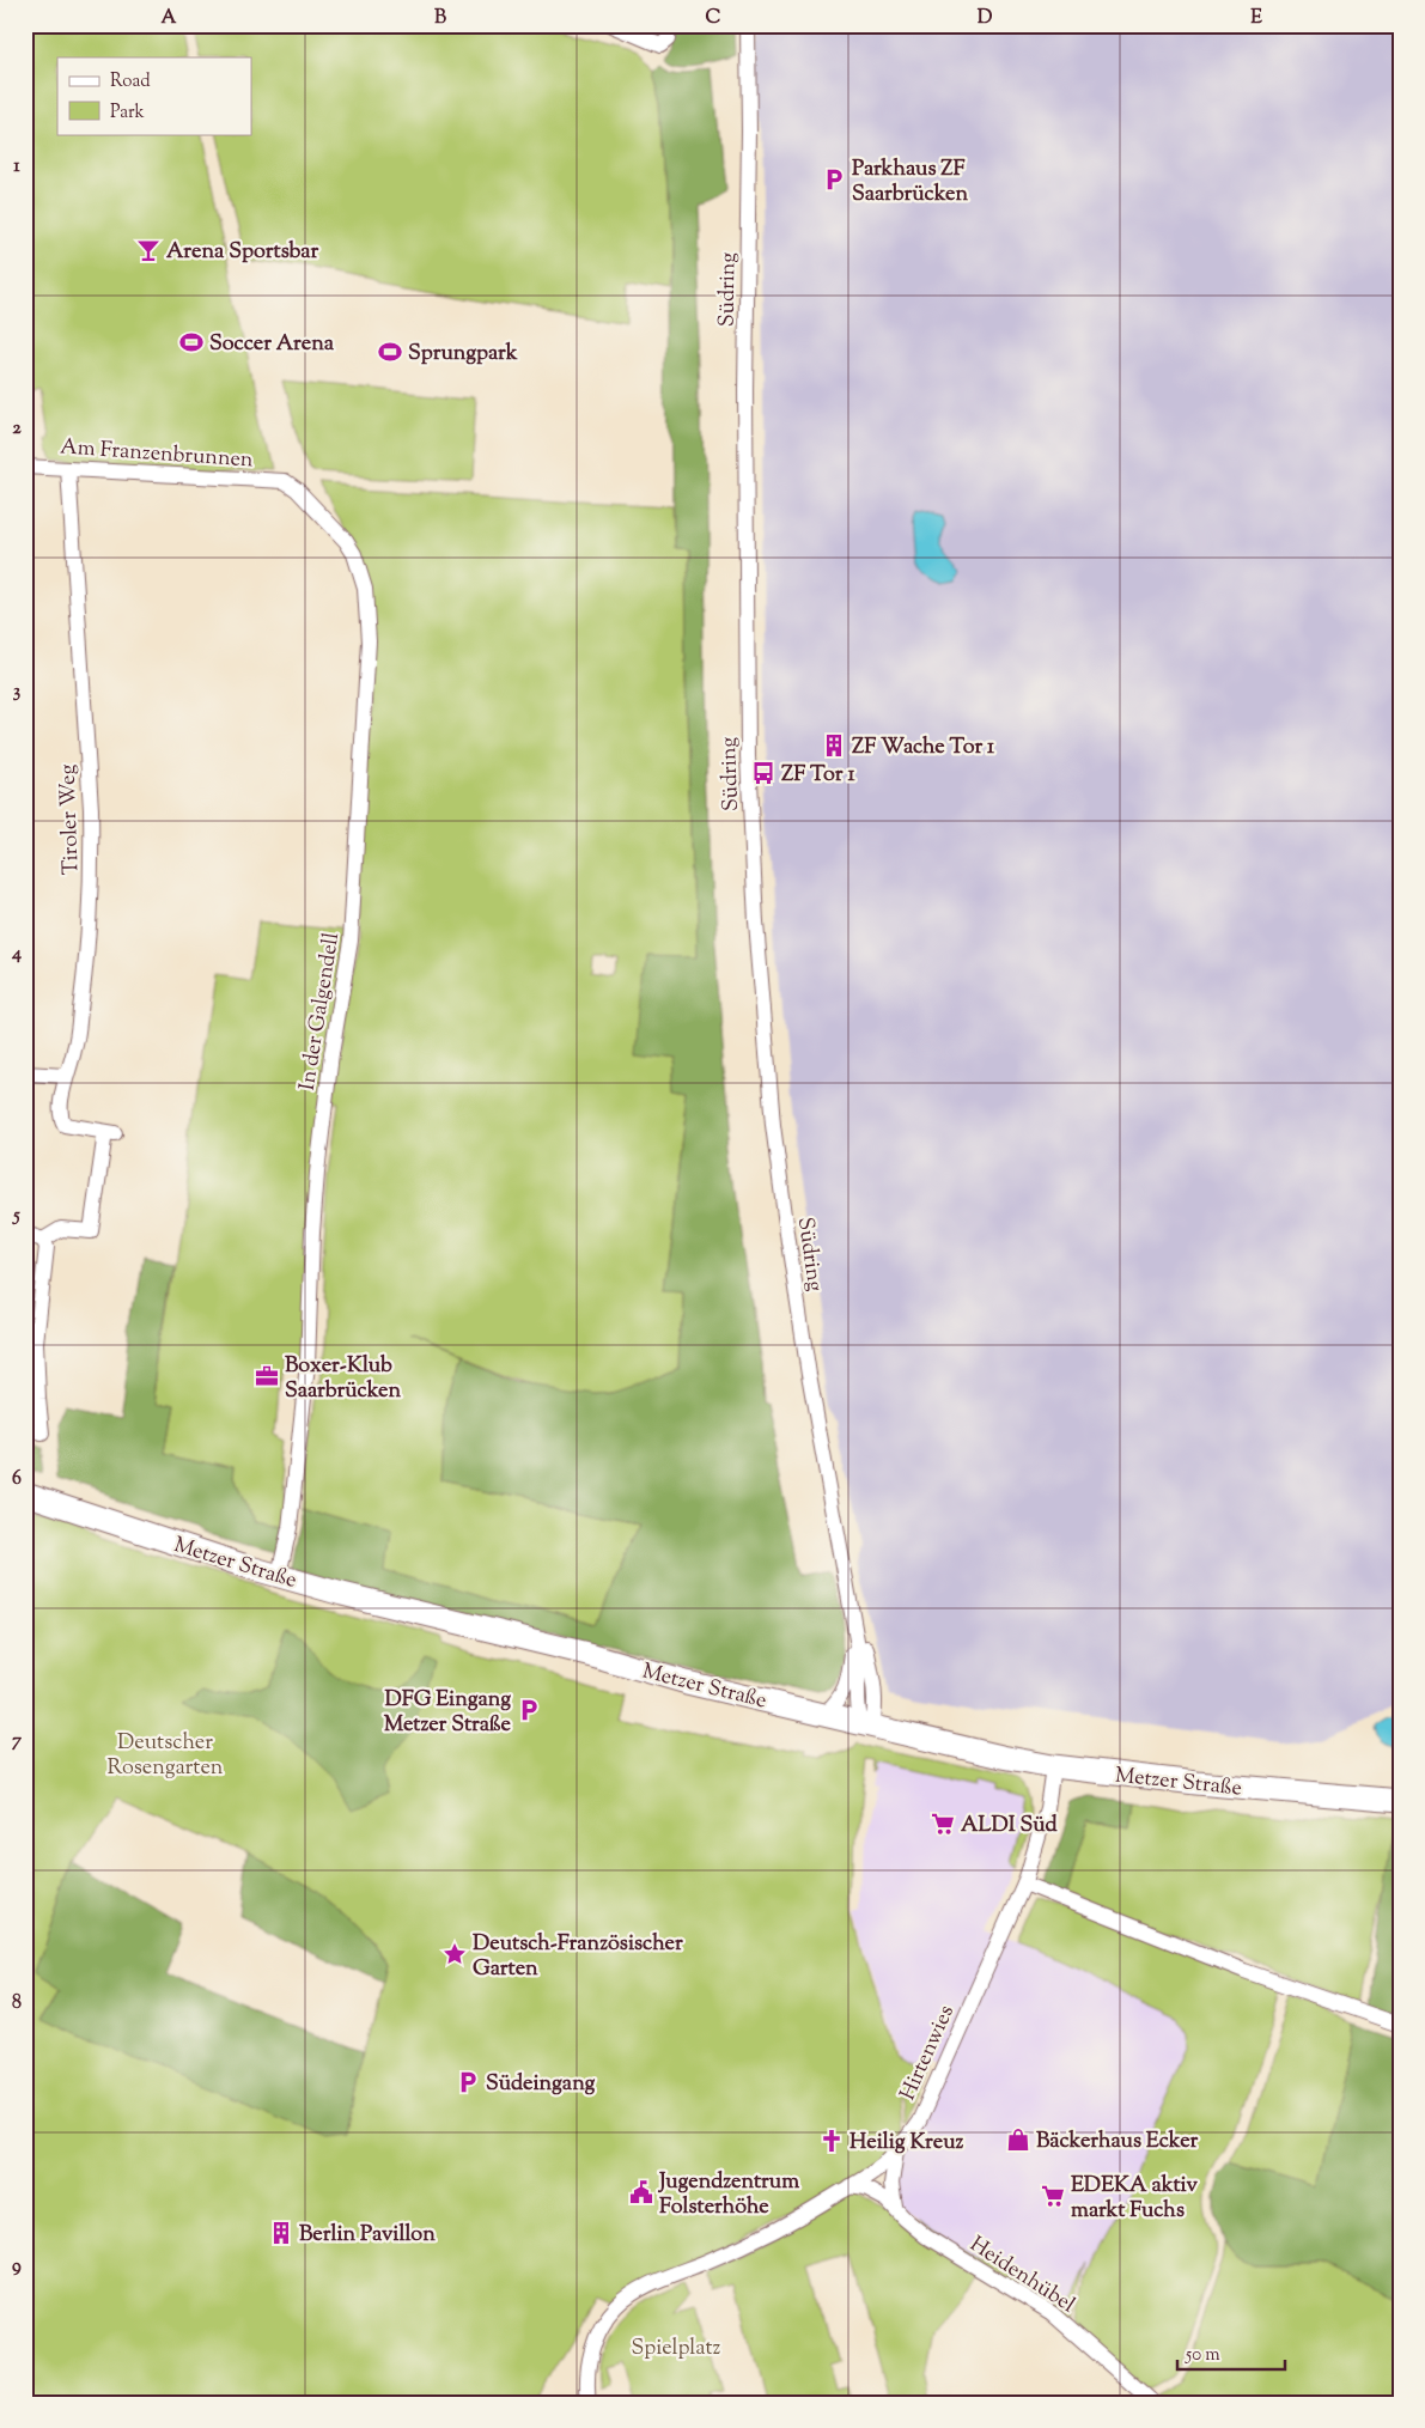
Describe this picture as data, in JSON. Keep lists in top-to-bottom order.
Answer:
{
  "streets": {
    "main road": ["Metzer Straße"],
    "street": [
      "Südring",
      "Am Franzenbrunnen",
      "Tiroler Weg",
      "In der Galgendell",
      "Hirtenwies",
      "Heidenhübel"
    ]
  },
  "crossings": [
    ["Südring", "Metzer Straße"],
    ["Am Franzenbrunnen", "Tiroler Weg"],
    ["Am Franzenbrunnen", "In der Galgendell"],
    ["In der Galgendell", "Metzer Straße"],
    ["Metzer Straße", "Hirtenwies"],
    ["Hirtenwies", "Heidenhübel"]
  ],
  "parks": ["Deutscher Rosengarten", "Spielplatz"],
  "places": {
    "parking": ["Parkhaus ZF Saarbrücken", "DFG Eingang Metzer Straße", "Südeingang"],
    "bar": ["Arena Sportsbar"],
    "sports": ["Soccer Arena", "Sprungpark"],
    "building": ["ZF Wache Tor 1", "Berlin Pavillon"],
    "bus stop": ["ZF Tor 1"],
    "office": ["Boxer-Klub Saarbrücken"],
    "supermarket": ["ALDI Süd", "EDEKA aktiv markt Fuchs"],
    "place": ["Deutsch-Französischer Garten"],
    "shop": ["Bäckerhaus Ecker"],
    "church": ["Heilig Kreuz"],
    "public building": ["Jugendzentrum Folsterhöhe"]
  },
  "legend": ["Road", "Park"],
  "scale_bar": "50 m",
  "grid": {
    "columns": [
      "A",
      "B",
      "C",
      "D",
      "E"
    ],
    "rows": [
      "1",
      "2",
      "3",
      "4",
      "5",
      "6",
      "7",
      "8",
      "9"
    ]
  }
}
